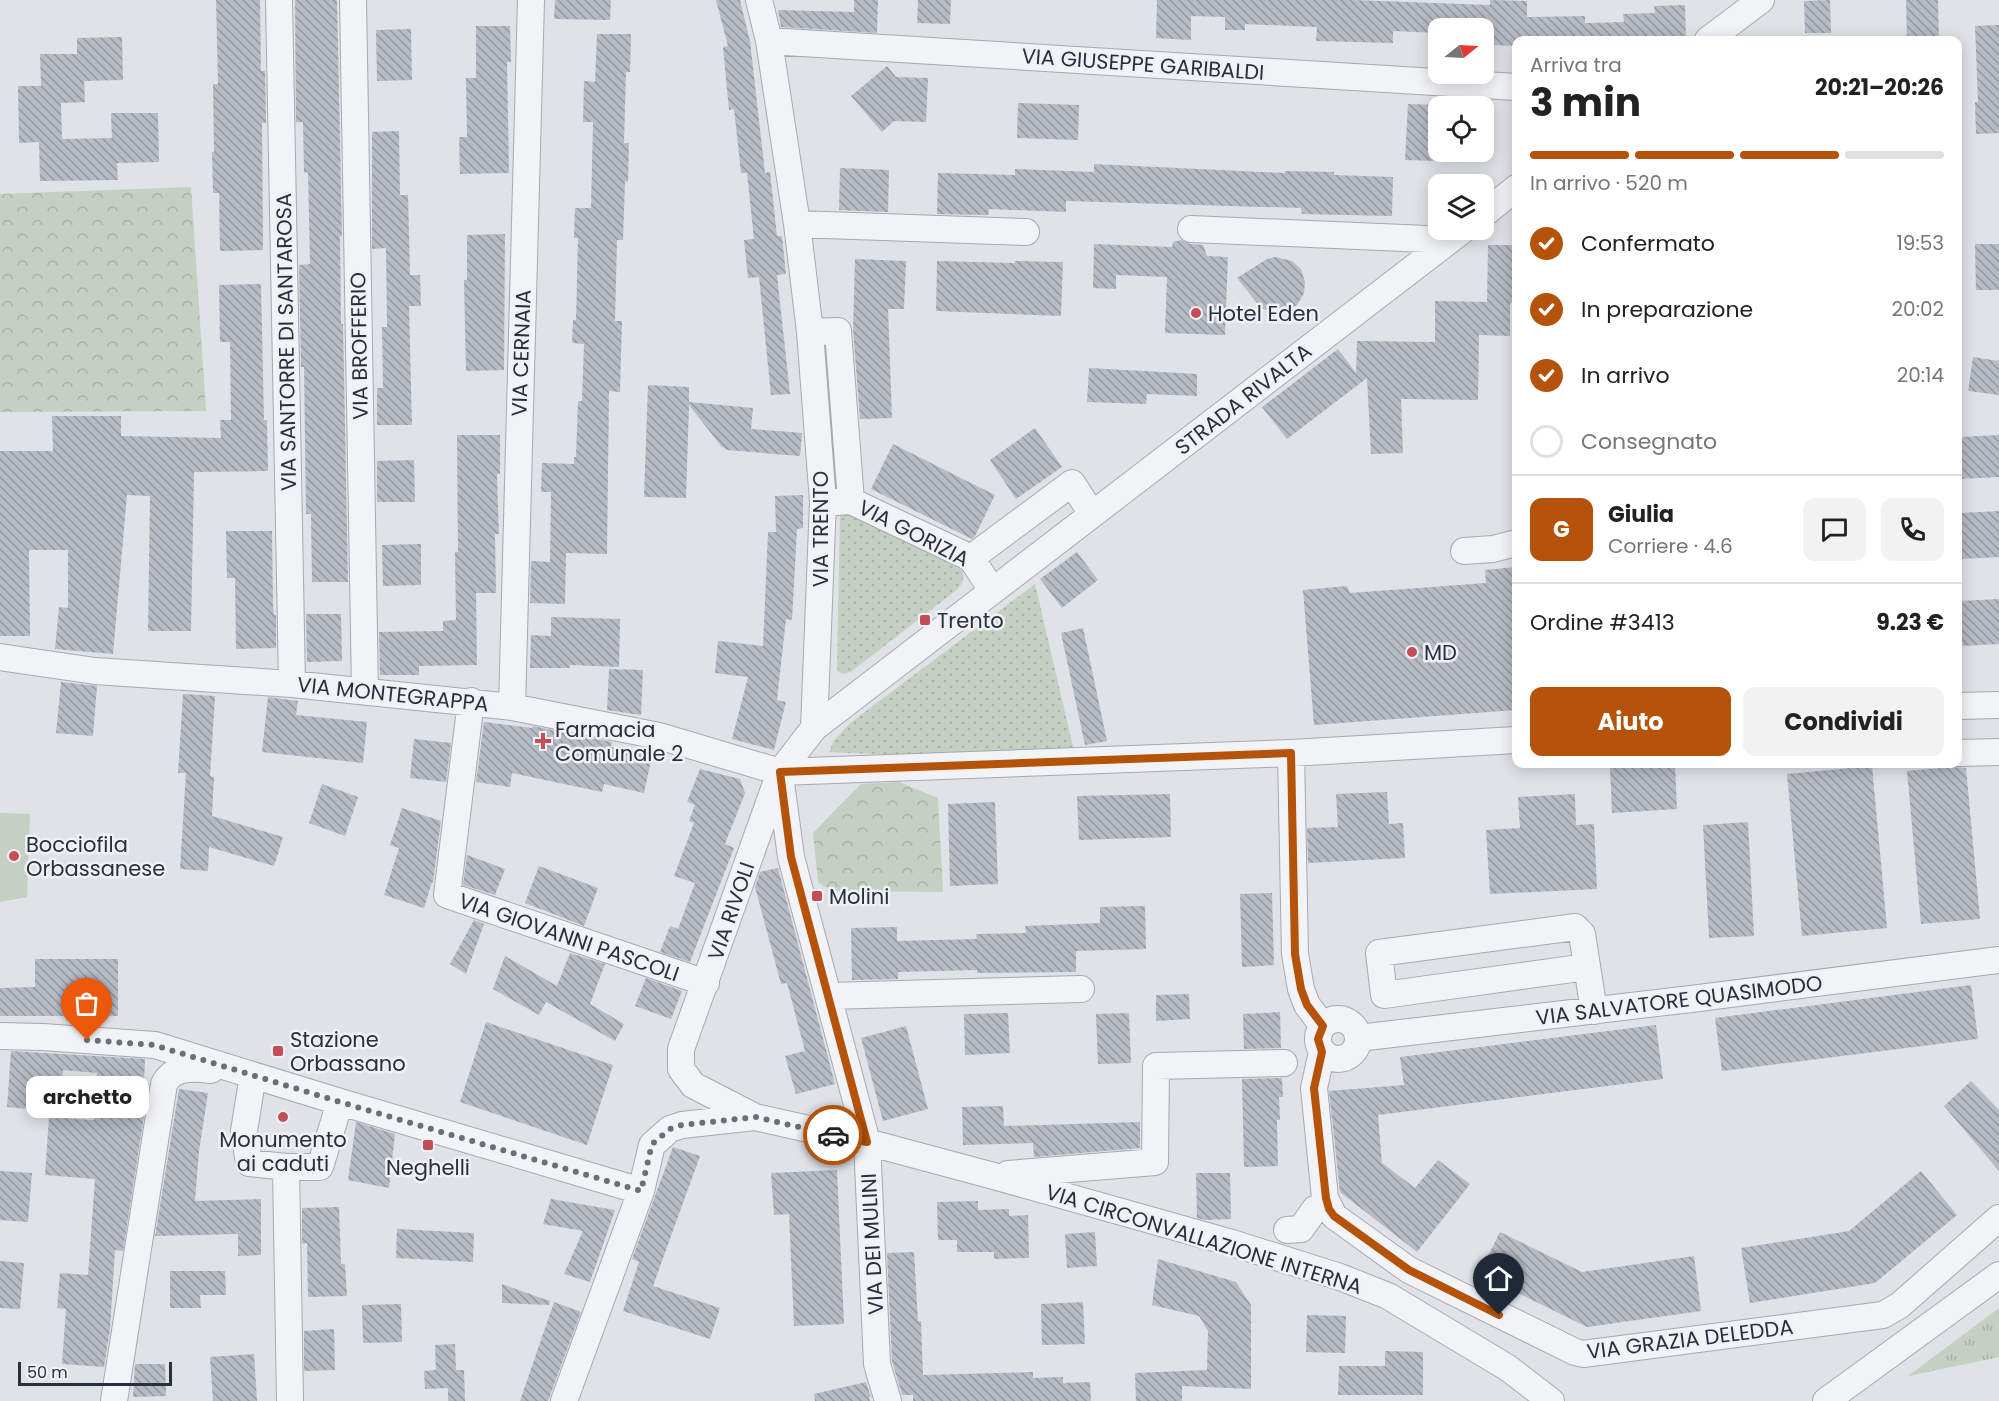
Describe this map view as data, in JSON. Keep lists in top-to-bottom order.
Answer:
{
  "streets": {
    "street": [
      "VIA GIUSEPPE GARIBALDI",
      "VIA SANTORRE DI SANTAROSA",
      "VIA BROFFERIO",
      "VIA CERNAIA",
      "STRADA RIVALTA",
      "VIA TRENTO",
      "VIA GORIZIA",
      "VIA MONTEGRAPPA",
      "VIA RIVOLI",
      "VIA GIOVANNI PASCOLI",
      "VIA SALVATORE QUASIMODO",
      "VIA CIRCONVALLAZIONE INTERNA",
      "VIA DEI MULINI",
      "VIA GRAZIA DELEDDA"
    ]
  },
  "crossings": [
    ["VIA GIUSEPPE GARIBALDI", "VIA TRENTO"],
    ["VIA SANTORRE DI SANTAROSA", "VIA MONTEGRAPPA"],
    ["VIA BROFFERIO", "VIA MONTEGRAPPA"],
    ["VIA CERNAIA", "VIA MONTEGRAPPA"],
    ["STRADA RIVALTA", "VIA TRENTO"],
    ["STRADA RIVALTA", "VIA GORIZIA"],
    ["STRADA RIVALTA", "VIA MONTEGRAPPA"],
    ["STRADA RIVALTA", "VIA RIVOLI"],
    ["STRADA RIVALTA", "VIA DEI MULINI"],
    ["VIA TRENTO", "VIA GORIZIA"],
    ["VIA MONTEGRAPPA", "VIA RIVOLI"],
    ["VIA MONTEGRAPPA", "VIA GIOVANNI PASCOLI"],
    ["VIA MONTEGRAPPA", "VIA DEI MULINI"],
    ["VIA RIVOLI", "VIA GIOVANNI PASCOLI"],
    ["VIA RIVOLI", "VIA CIRCONVALLAZIONE INTERNA"],
    ["VIA RIVOLI", "VIA DEI MULINI"],
    ["VIA CIRCONVALLAZIONE INTERNA", "VIA DEI MULINI"]
  ],
  "places": {
    "other": [
      "Hotel Eden",
      "MD",
      "Bocciofila Orbassanese",
      "archetto",
      "Monumento ai caduti"
    ],
    "transit": [
      "Trento",
      "Molini",
      "Stazione Orbassano",
      "Neghelli"
    ],
    "health": ["Farmacia Comunale 2"]
  },
  "scale_bar": "50 m",
  "north": "right",
  "page": {
    "heading": ["3 min", "Arriva tra", "20:21–20:26"],
    "panel": [
      "Giulia",
      "Corriere · 4.6",
      "Ordine #3413",
      "9.23 €"
    ],
    "bar": "In arrivo · 520 m",
    "list": [
      ["Confermato", "19:53"],
      ["In preparazione", "20:02"],
      ["In arrivo", "20:14"],
      "Consegnato"
    ],
    "round": "G",
    "buttons": ["Aiuto", "Condividi"],
    "bubble": "archetto",
    "scale": "50 m"
  }
}
